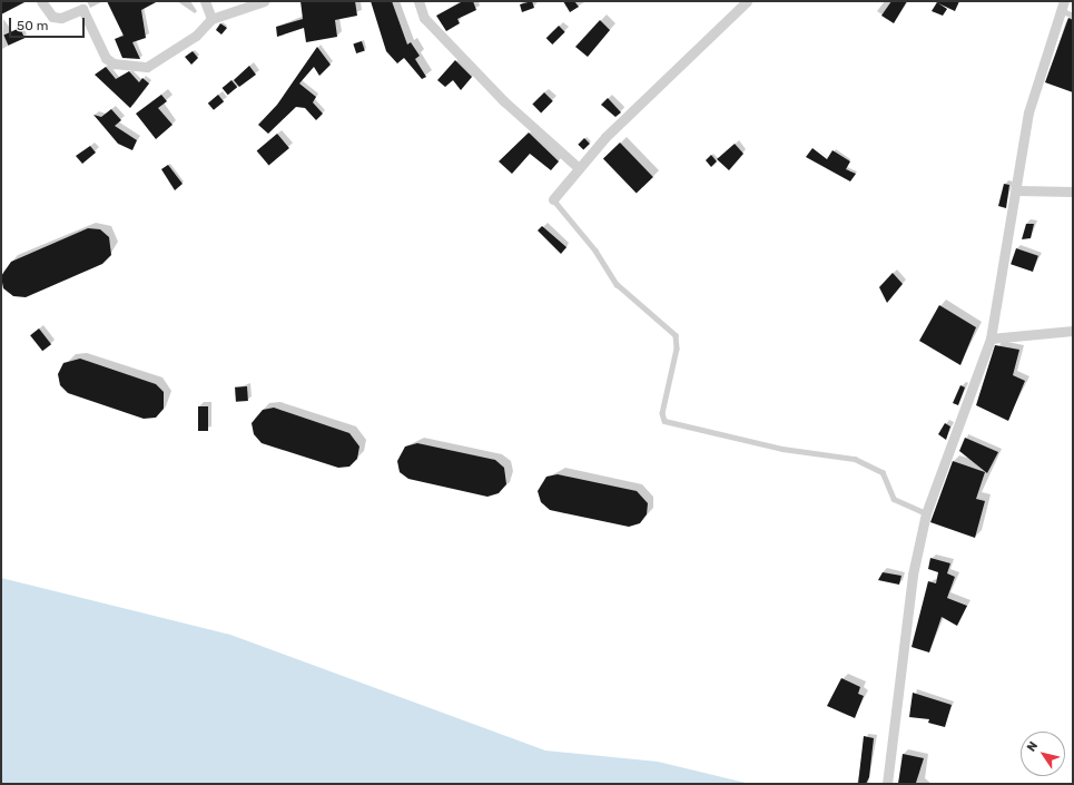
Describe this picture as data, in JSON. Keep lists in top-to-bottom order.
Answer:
{
  "scale_bar": "50 m",
  "north": "top left"
}
